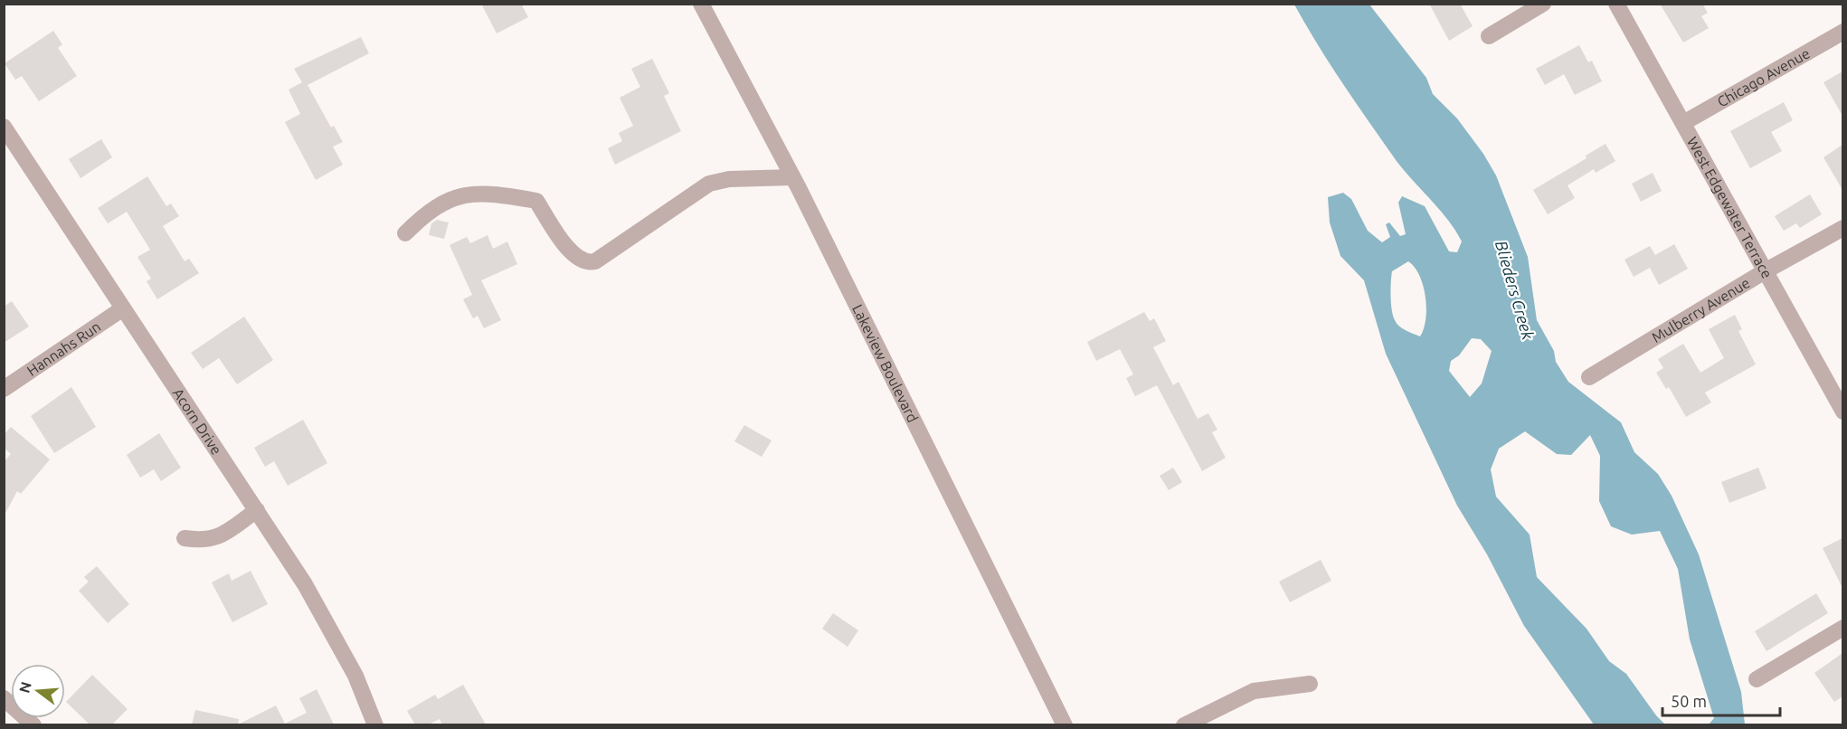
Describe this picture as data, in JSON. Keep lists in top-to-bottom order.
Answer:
{
  "streets": {
    "street": [
      "Chicago Avenue",
      "West Edgewater Terrace",
      "Mulberry Avenue",
      "Hannahs Run",
      "Lakeview Boulevard",
      "Acorn Drive"
    ]
  },
  "crossings": [
    ["Chicago Avenue", "West Edgewater Terrace"],
    ["West Edgewater Terrace", "Mulberry Avenue"],
    ["Hannahs Run", "Acorn Drive"]
  ],
  "water": ["Blieders Creek"],
  "scale_bar": "50 m",
  "north": "left"
}
